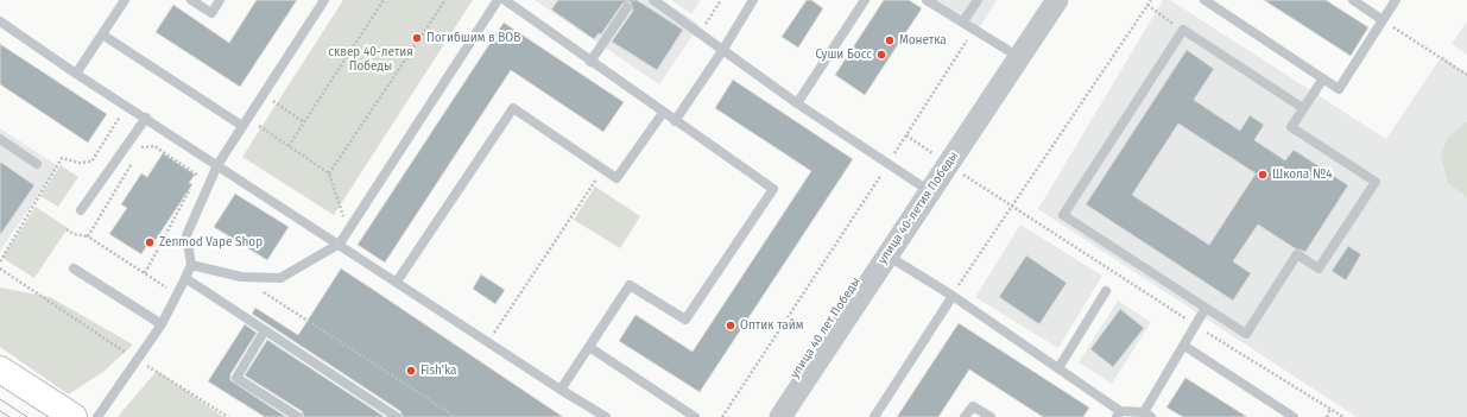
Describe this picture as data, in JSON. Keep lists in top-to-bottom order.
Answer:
{
  "streets": {
    "street": ["улица 40-летия Победы", "улица 40 лет Победы"]
  },
  "crossings": [
    ["улица 40-летия Победы", "улица 40 лет Победы"]
  ],
  "parks": ["сквер 40-летия Победы"],
  "places": [
    "Погибшим в ВОВ",
    "Монетка",
    "Суши Босс",
    "Школа №4",
    "Zenmod Vape Shop",
    "Оптик тайм",
    "Fish'ka"
  ]
}
